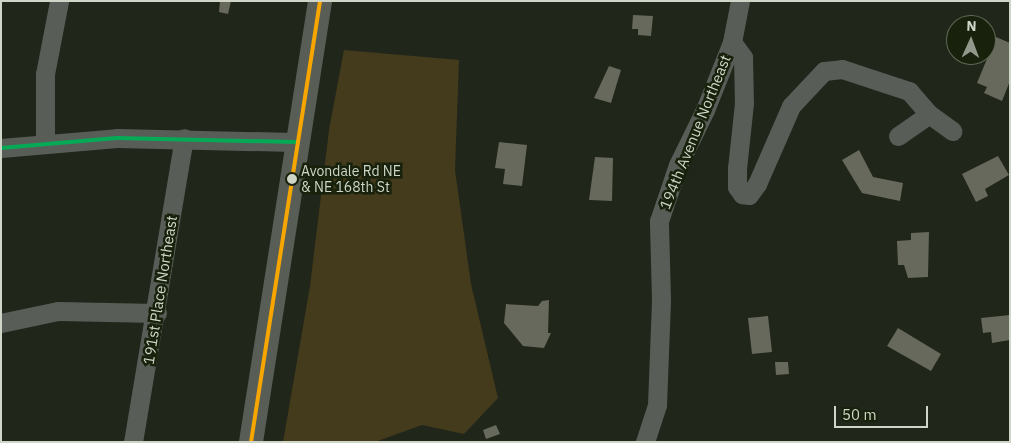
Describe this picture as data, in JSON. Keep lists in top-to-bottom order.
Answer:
{
  "streets": {
    "street": ["194th Avenue Northeast", "191st Place Northeast"]
  },
  "places": ["Avondale Rd NE & NE 168th St"],
  "scale_bar": "50 m",
  "north": "top"
}
